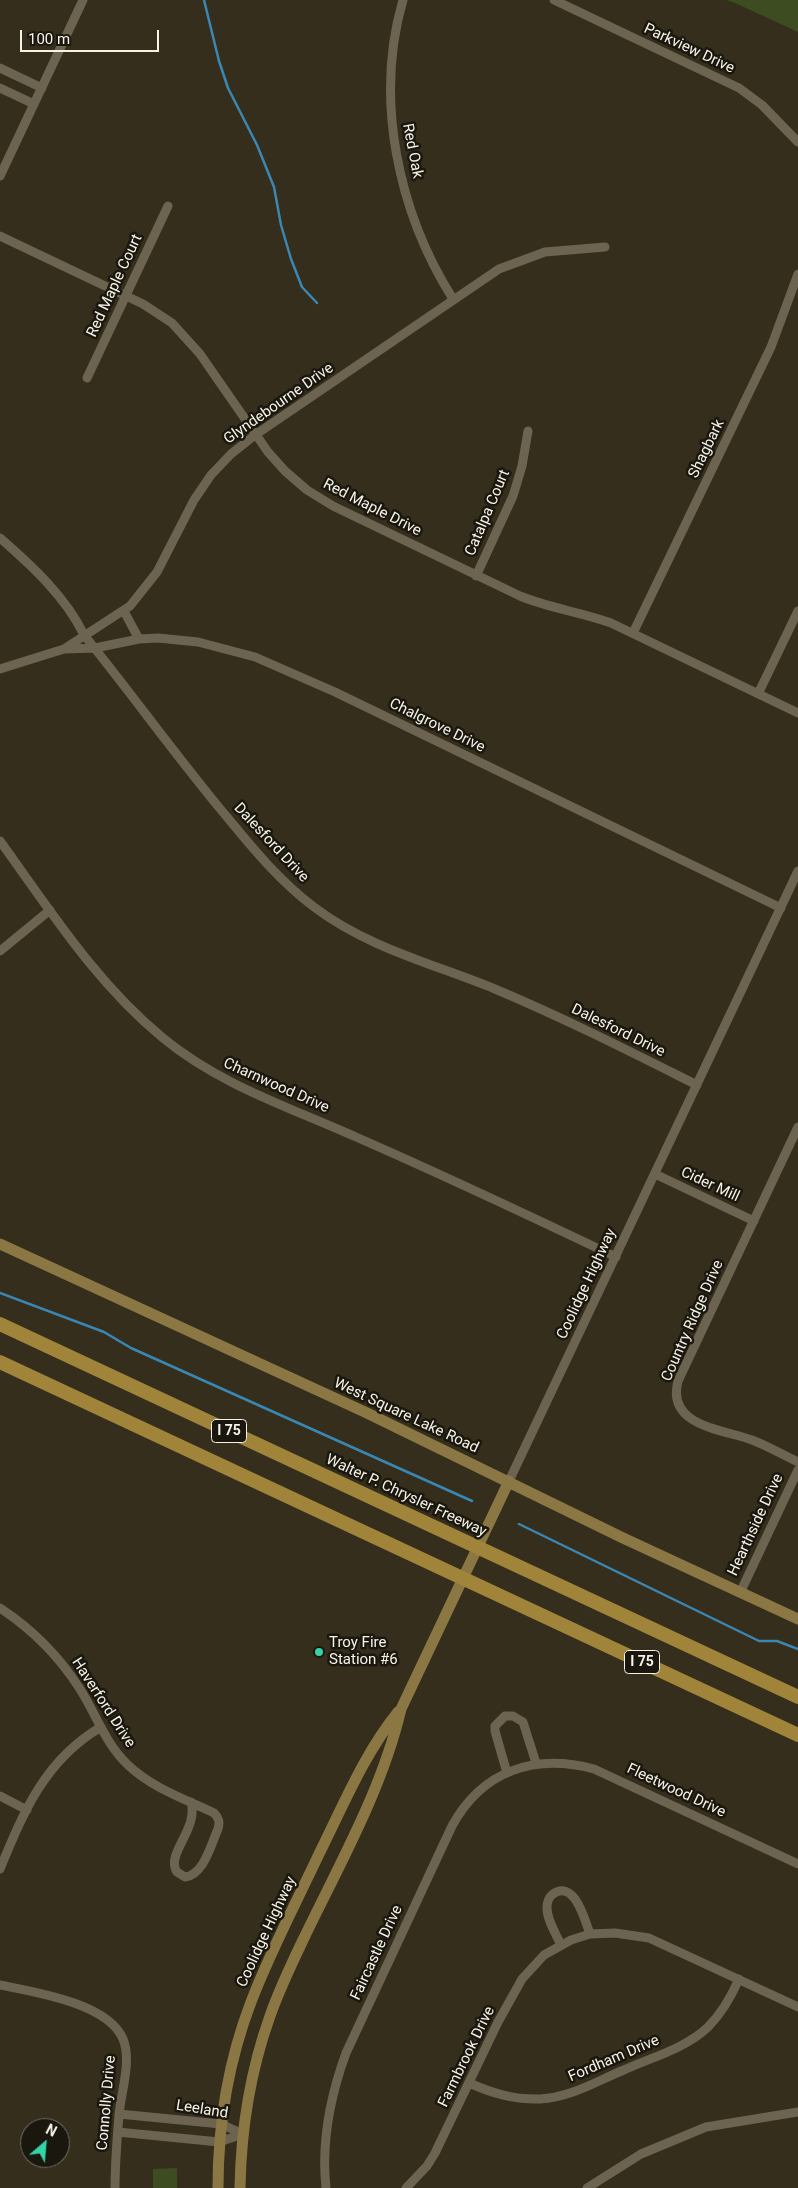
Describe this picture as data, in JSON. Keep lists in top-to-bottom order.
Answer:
{
  "streets": {
    "highway": ["I 75", "Walter P. Chrysler Freeway"],
    "main road": ["Coolidge Highway", "West Square Lake Road"],
    "street": [
      "Parkview Drive",
      "Red Oak",
      "Red Maple Court",
      "Glyndebourne Drive",
      "Shagbark",
      "Red Maple Drive",
      "Catalpa Court",
      "Chalgrove Drive",
      "Dalesford Drive",
      "Charnwood Drive",
      "Cider Mill",
      "Country Ridge Drive",
      "Hearthside Drive",
      "Haverford Drive",
      "Fleetwood Drive",
      "Faircastle Drive",
      "Farmbrook Drive",
      "Fordham Drive",
      "Connolly Drive",
      "Leeland"
    ]
  },
  "crossings": [
    ["Red Oak", "Glyndebourne Drive"],
    ["Red Maple Court", "Red Maple Drive"],
    ["Glyndebourne Drive", "Red Maple Drive"],
    ["Glyndebourne Drive", "Chalgrove Drive"],
    ["Glyndebourne Drive", "Dalesford Drive"],
    ["Shagbark", "Red Maple Drive"],
    ["Red Maple Drive", "Catalpa Court"],
    ["Chalgrove Drive", "Dalesford Drive"],
    ["Chalgrove Drive", "Coolidge Highway"],
    ["Dalesford Drive", "Coolidge Highway"],
    ["Charnwood Drive", "Coolidge Highway"],
    ["Cider Mill", "Coolidge Highway"],
    ["Cider Mill", "Country Ridge Drive"],
    ["Coolidge Highway", "West Square Lake Road"],
    ["Coolidge Highway", "Leeland"],
    ["West Square Lake Road", "Hearthside Drive"],
    ["Fleetwood Drive", "Faircastle Drive"],
    ["Farmbrook Drive", "Fordham Drive"],
    ["Connolly Drive", "Leeland"]
  ],
  "places": ["Troy Fire Station #6"],
  "scale_bar": "100 m",
  "north": "top right"
}
